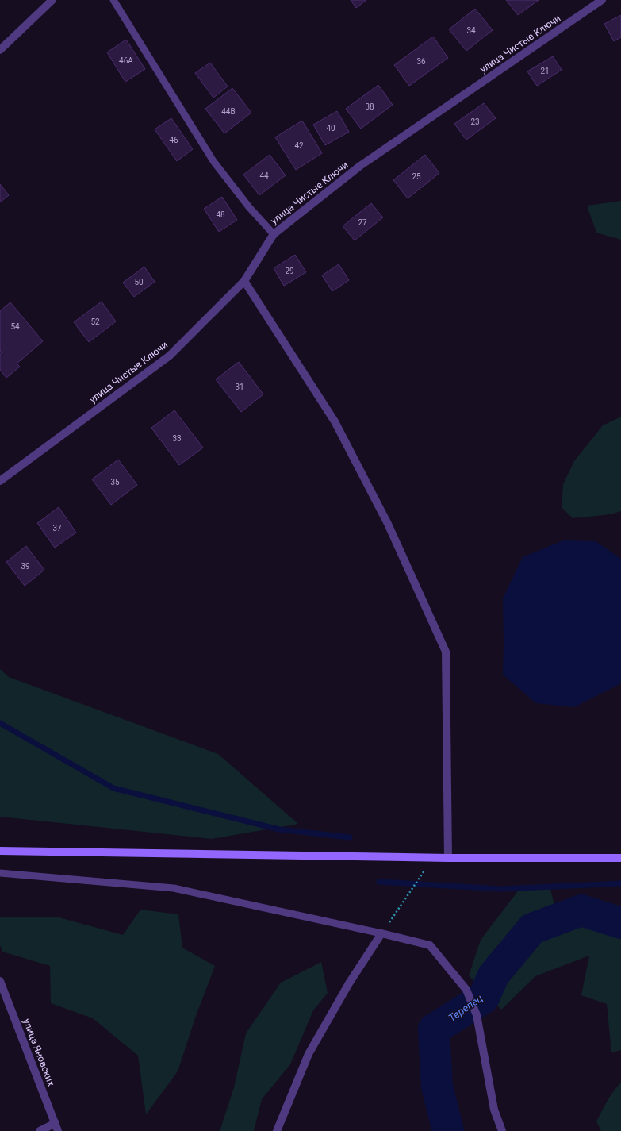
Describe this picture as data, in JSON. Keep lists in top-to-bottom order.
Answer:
{
  "streets": {
    "street": ["улица Чистые Ключи", "улица Яновских"]
  },
  "water": ["Терепец"],
  "house_numbers": [
    "34",
    "46А",
    "36",
    "21",
    "38",
    "44В",
    "23",
    "40",
    "46",
    "42",
    "44",
    "25",
    "48",
    "27",
    "29",
    "50",
    "52",
    "54",
    "31",
    "33",
    "35",
    "37",
    "39"
  ]
}
